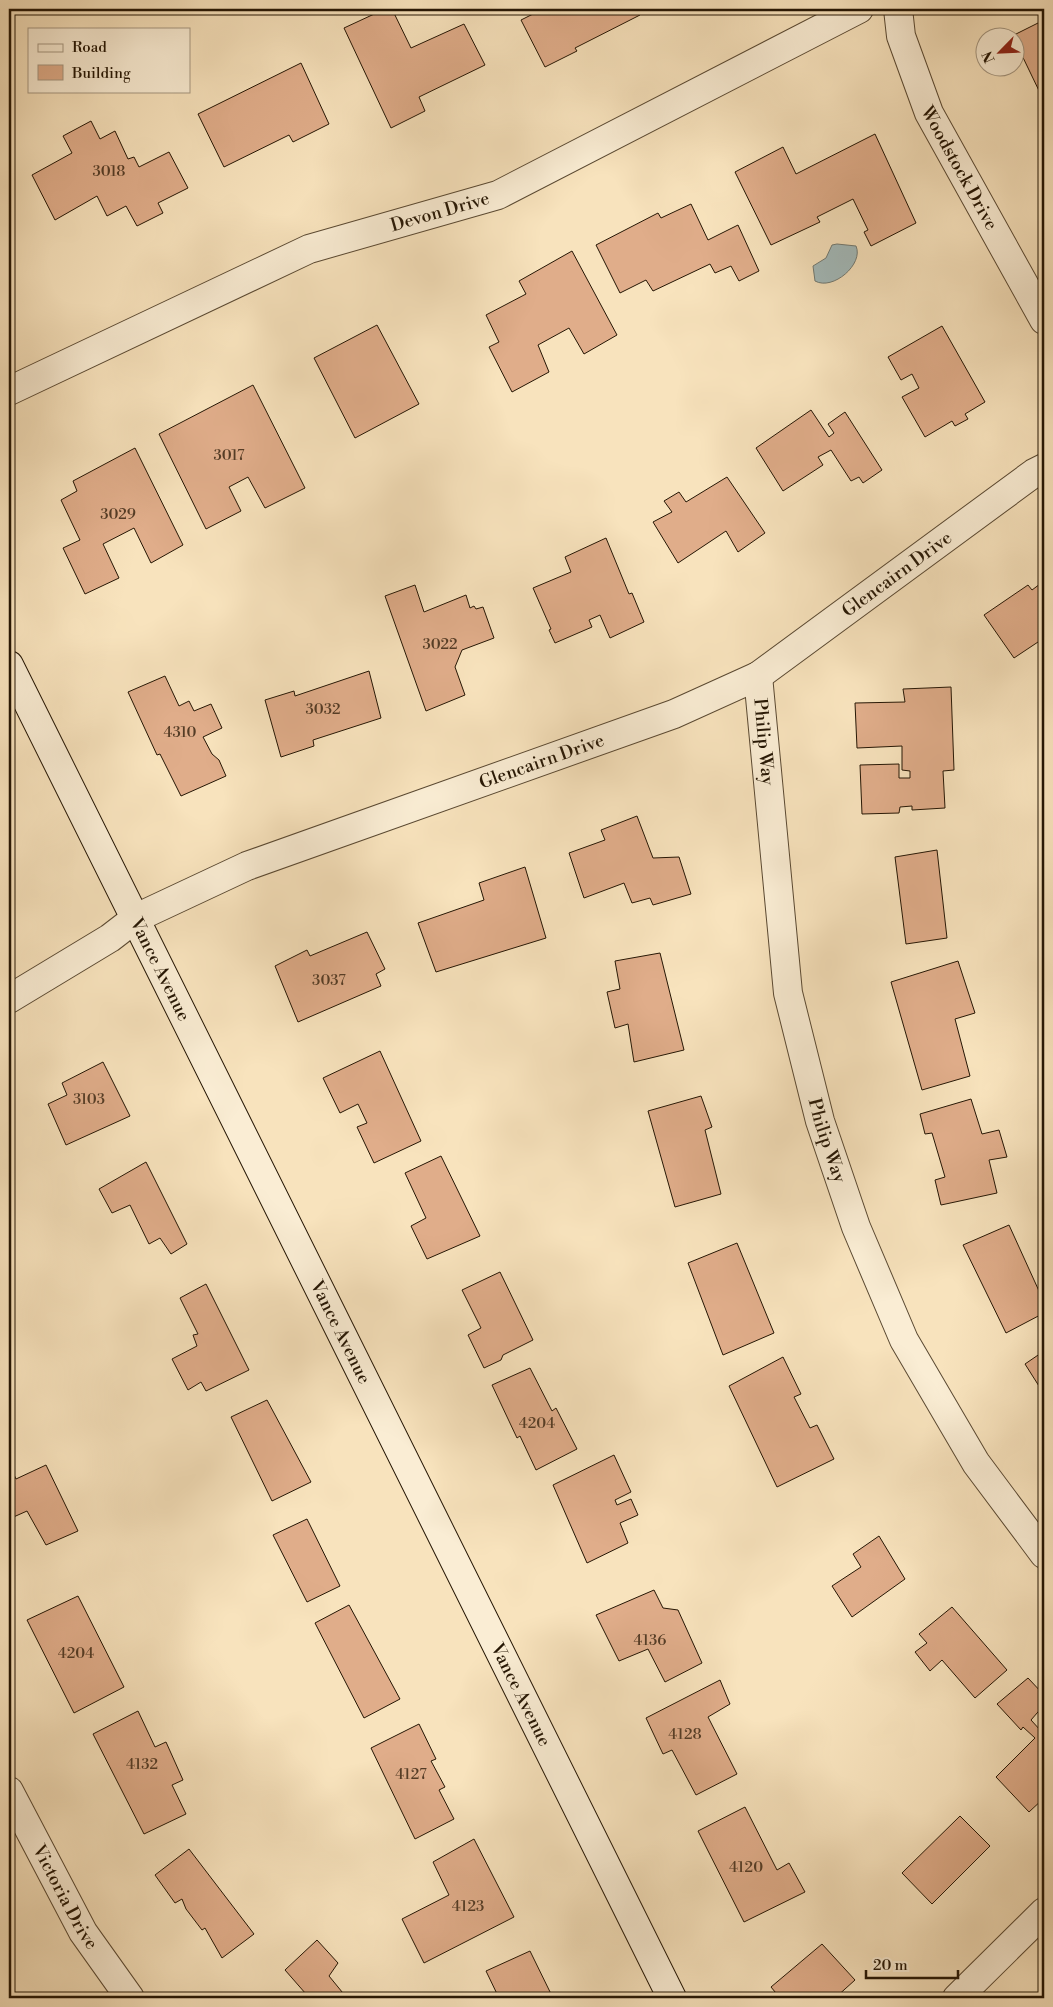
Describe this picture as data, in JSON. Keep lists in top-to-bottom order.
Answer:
{
  "streets": {
    "street": [
      "Woodstock Drive",
      "Devon Drive",
      "Glencairn Drive",
      "Philip Way",
      "Vance Avenue",
      "Victoria Drive"
    ]
  },
  "crossings": [
    ["Glencairn Drive", "Philip Way"],
    ["Glencairn Drive", "Vance Avenue"]
  ],
  "house_numbers": [
    "3018",
    "3017",
    "3029",
    "3022",
    "3032",
    "4310",
    "3037",
    "3103",
    "4204",
    "4136",
    "4204",
    "4128",
    "4132",
    "4127",
    "4120",
    "4123"
  ],
  "legend": ["Road", "Building"],
  "scale_bar": "20 m",
  "north": "bottom left"
}
